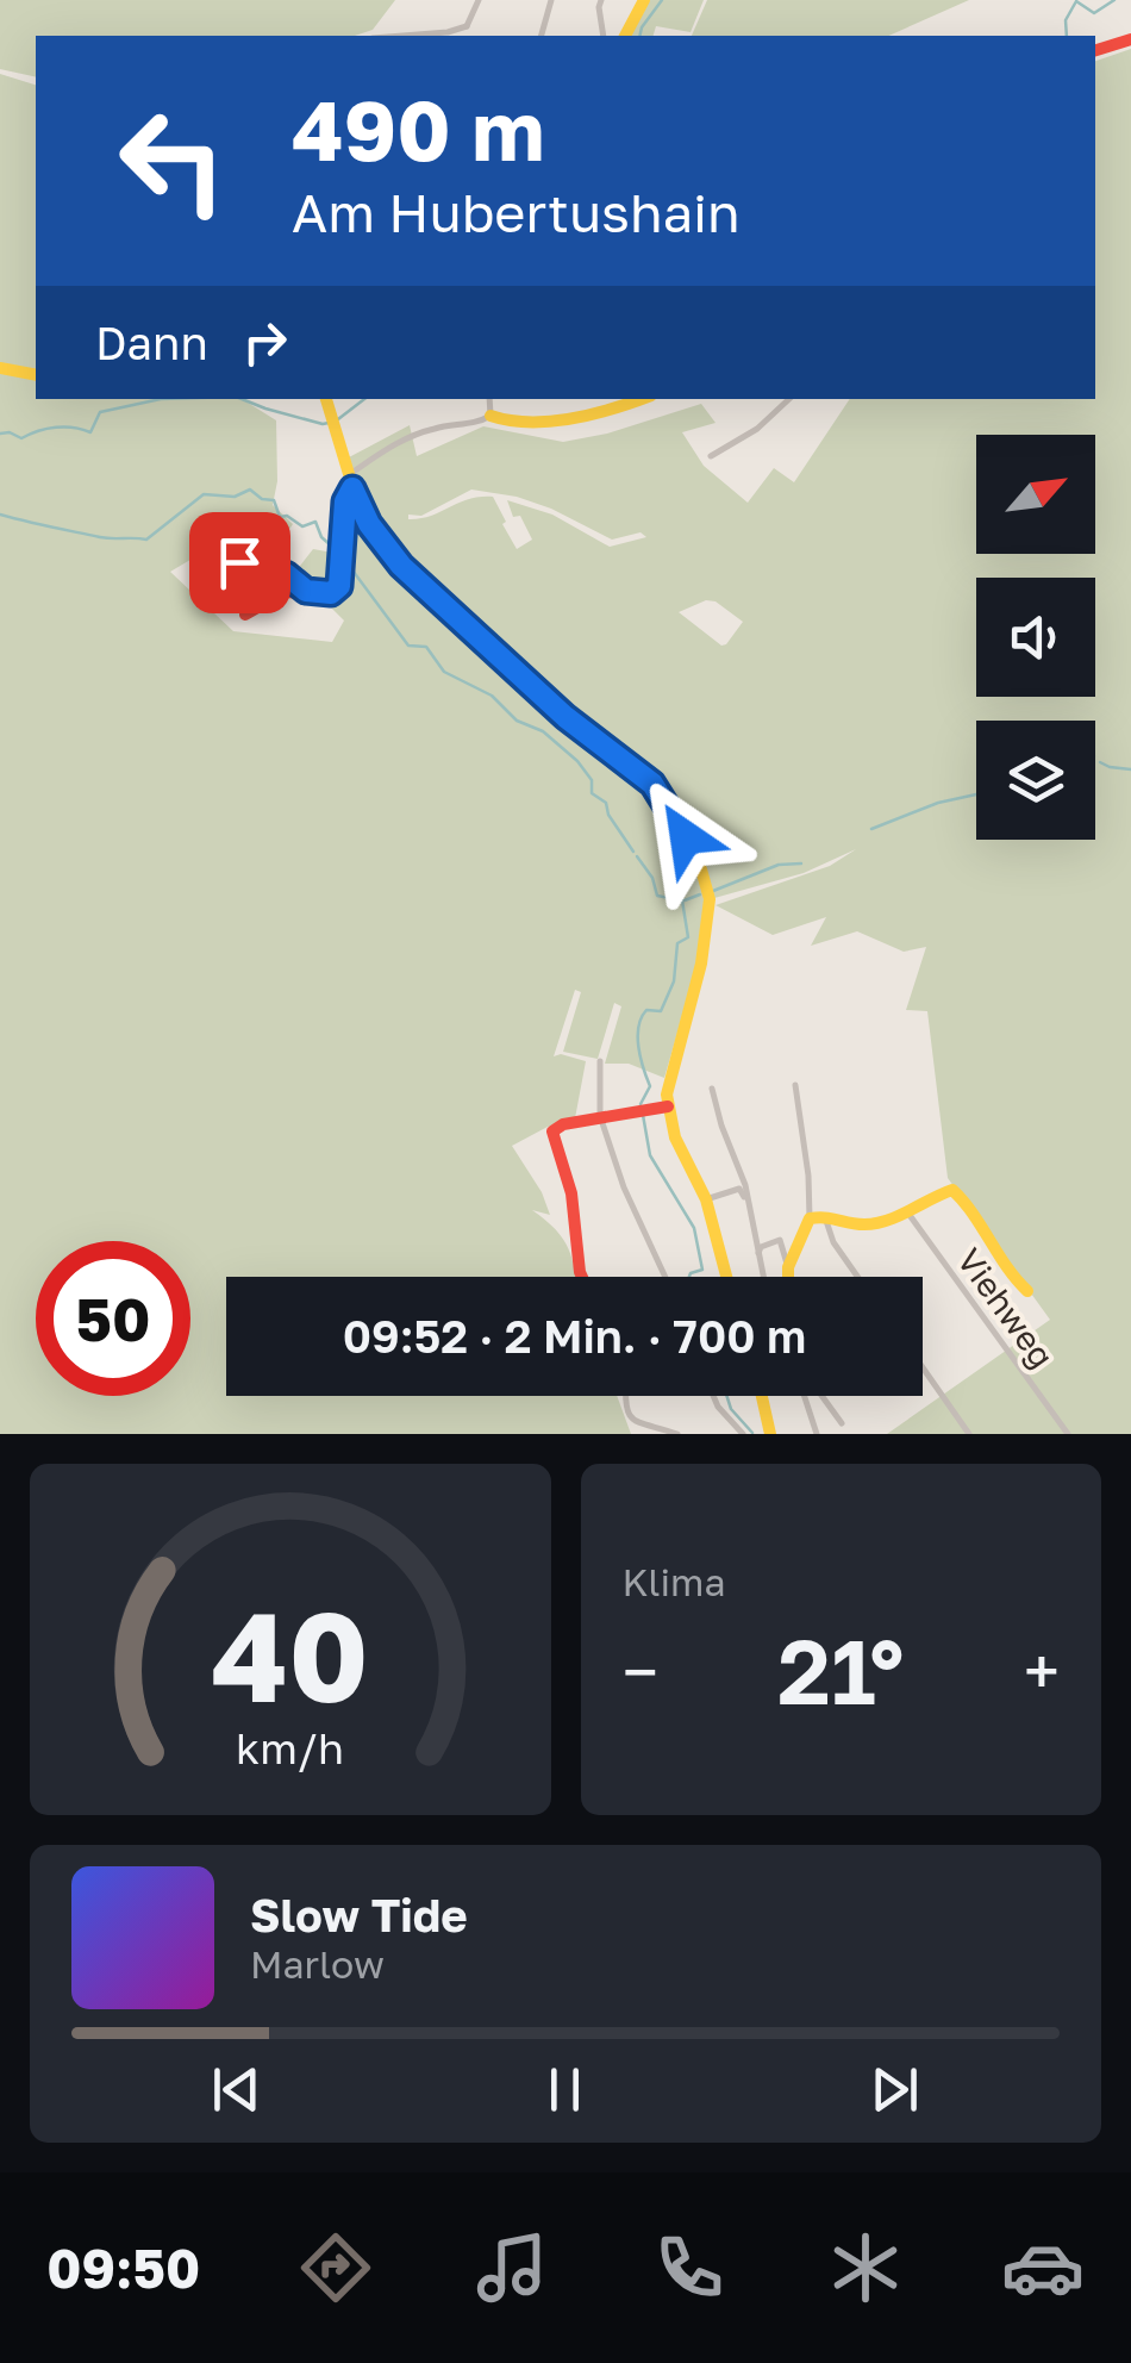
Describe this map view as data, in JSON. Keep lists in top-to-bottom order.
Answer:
{
  "streets": {
    "street": ["Viehweg"]
  },
  "north": "top right",
  "page": {
    "turn": ["490 m", "Am Hubertushain"],
    "then": "Dann",
    "limit": "50",
    "trip": "09:52 · 2 Min. · 700 m",
    "tile": "Klima",
    "heat": ["−", "21°", "+"],
    "song": ["Slow Tide", "Marlow"],
    "tabs": "09:50",
    "gauge": ["40", "km/h"]
  }
}
